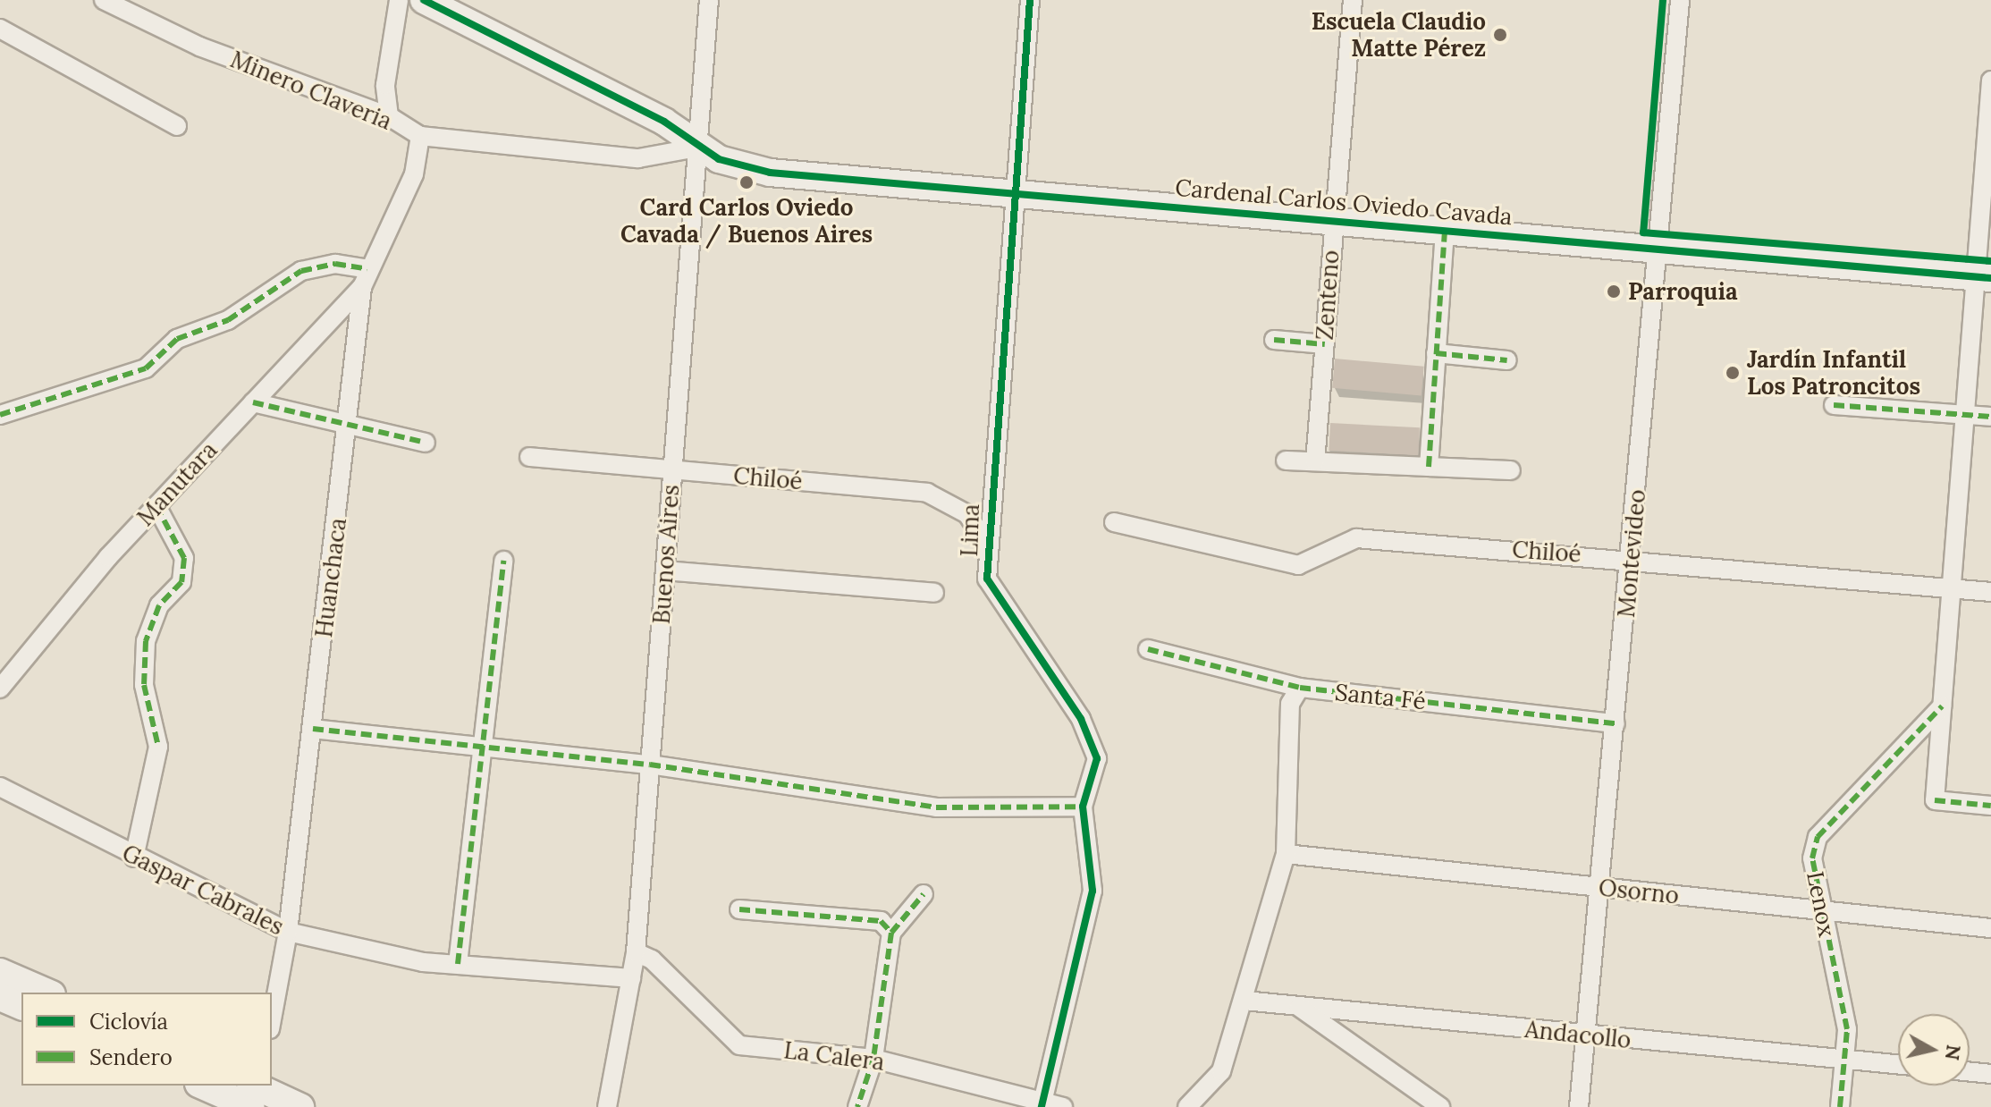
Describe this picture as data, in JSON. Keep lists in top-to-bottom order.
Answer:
{
  "streets": {
    "street": [
      "Minero Claveria",
      "Cardenal Carlos Oviedo Cavada",
      "Zenteno",
      "Chiloé",
      "Manutara",
      "Lima",
      "Montevideo",
      "Buenos Aires",
      "Huanchaca",
      "Santa Fé",
      "Gaspar Cabrales",
      "Osorno",
      "Lenox",
      "Andacollo",
      "La Calera"
    ]
  },
  "crossings": [
    ["Minero Claveria", "Cardenal Carlos Oviedo Cavada"],
    ["Minero Claveria", "Buenos Aires"],
    ["Minero Claveria", "Huanchaca"],
    ["Cardenal Carlos Oviedo Cavada", "Zenteno"],
    ["Cardenal Carlos Oviedo Cavada", "Lima"],
    ["Cardenal Carlos Oviedo Cavada", "Montevideo"],
    ["Cardenal Carlos Oviedo Cavada", "Buenos Aires"],
    ["Chiloé", "Lima"],
    ["Chiloé", "Montevideo"],
    ["Chiloé", "Buenos Aires"],
    ["Manutara", "Huanchaca"],
    ["Lima", "La Calera"],
    ["Montevideo", "Santa Fé"],
    ["Montevideo", "Osorno"],
    ["Montevideo", "Andacollo"],
    ["Buenos Aires", "Gaspar Cabrales"],
    ["Buenos Aires", "La Calera"],
    ["Huanchaca", "Gaspar Cabrales"],
    ["Osorno", "Lenox"],
    ["Lenox", "Andacollo"]
  ],
  "places": [
    "Escuela Claudio Matte Pérez",
    "Card Carlos Oviedo Cavada / Buenos Aires",
    "Parroquia",
    "Jardín Infantil Los Patroncitos"
  ],
  "legend": ["Ciclovía", "Sendero"],
  "north": "right"
}
